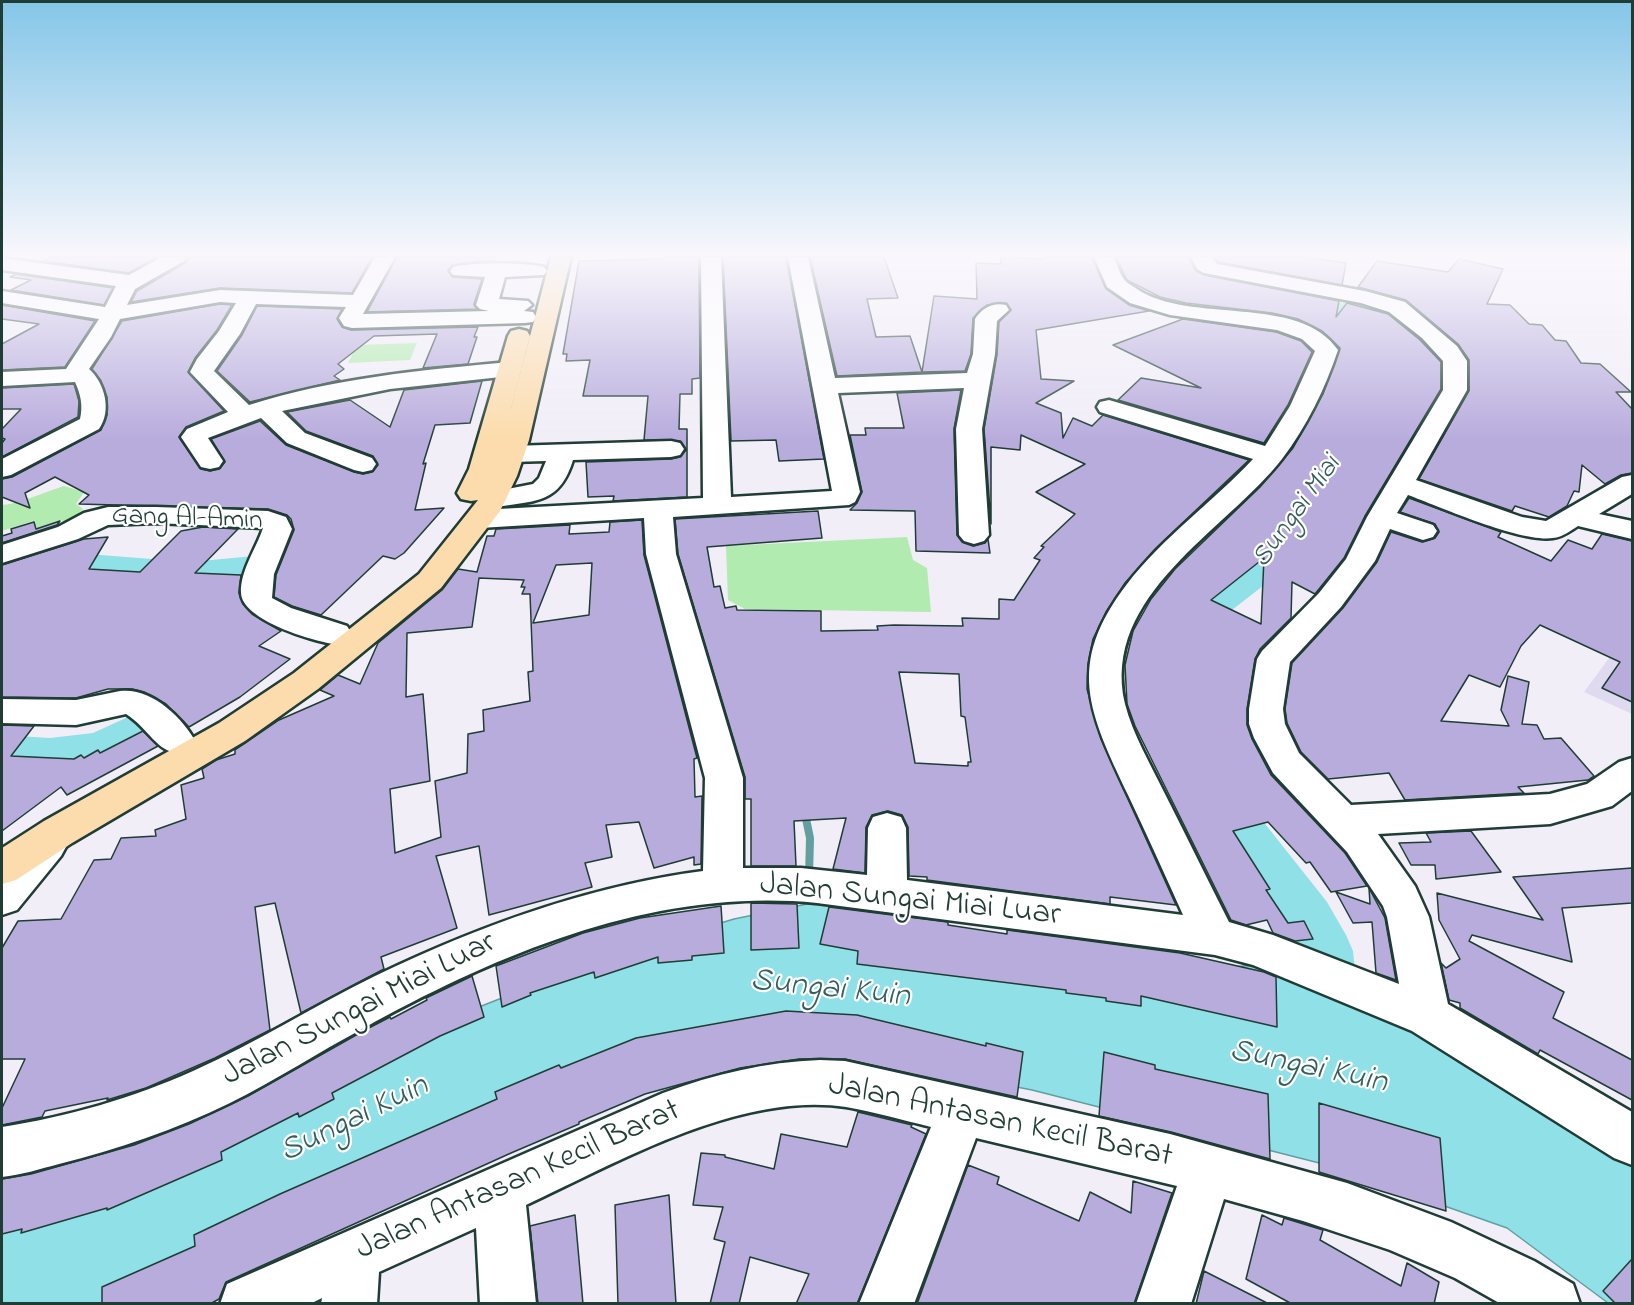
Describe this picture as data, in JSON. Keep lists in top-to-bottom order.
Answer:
{
  "streets": {
    "street": ["Gang Al-Amin", "Jalan Sungai Miai Luar", "Jalan Antasan Kecil Barat"]
  },
  "water": ["Sungai Miai", "Sungai Kuin"]
}
